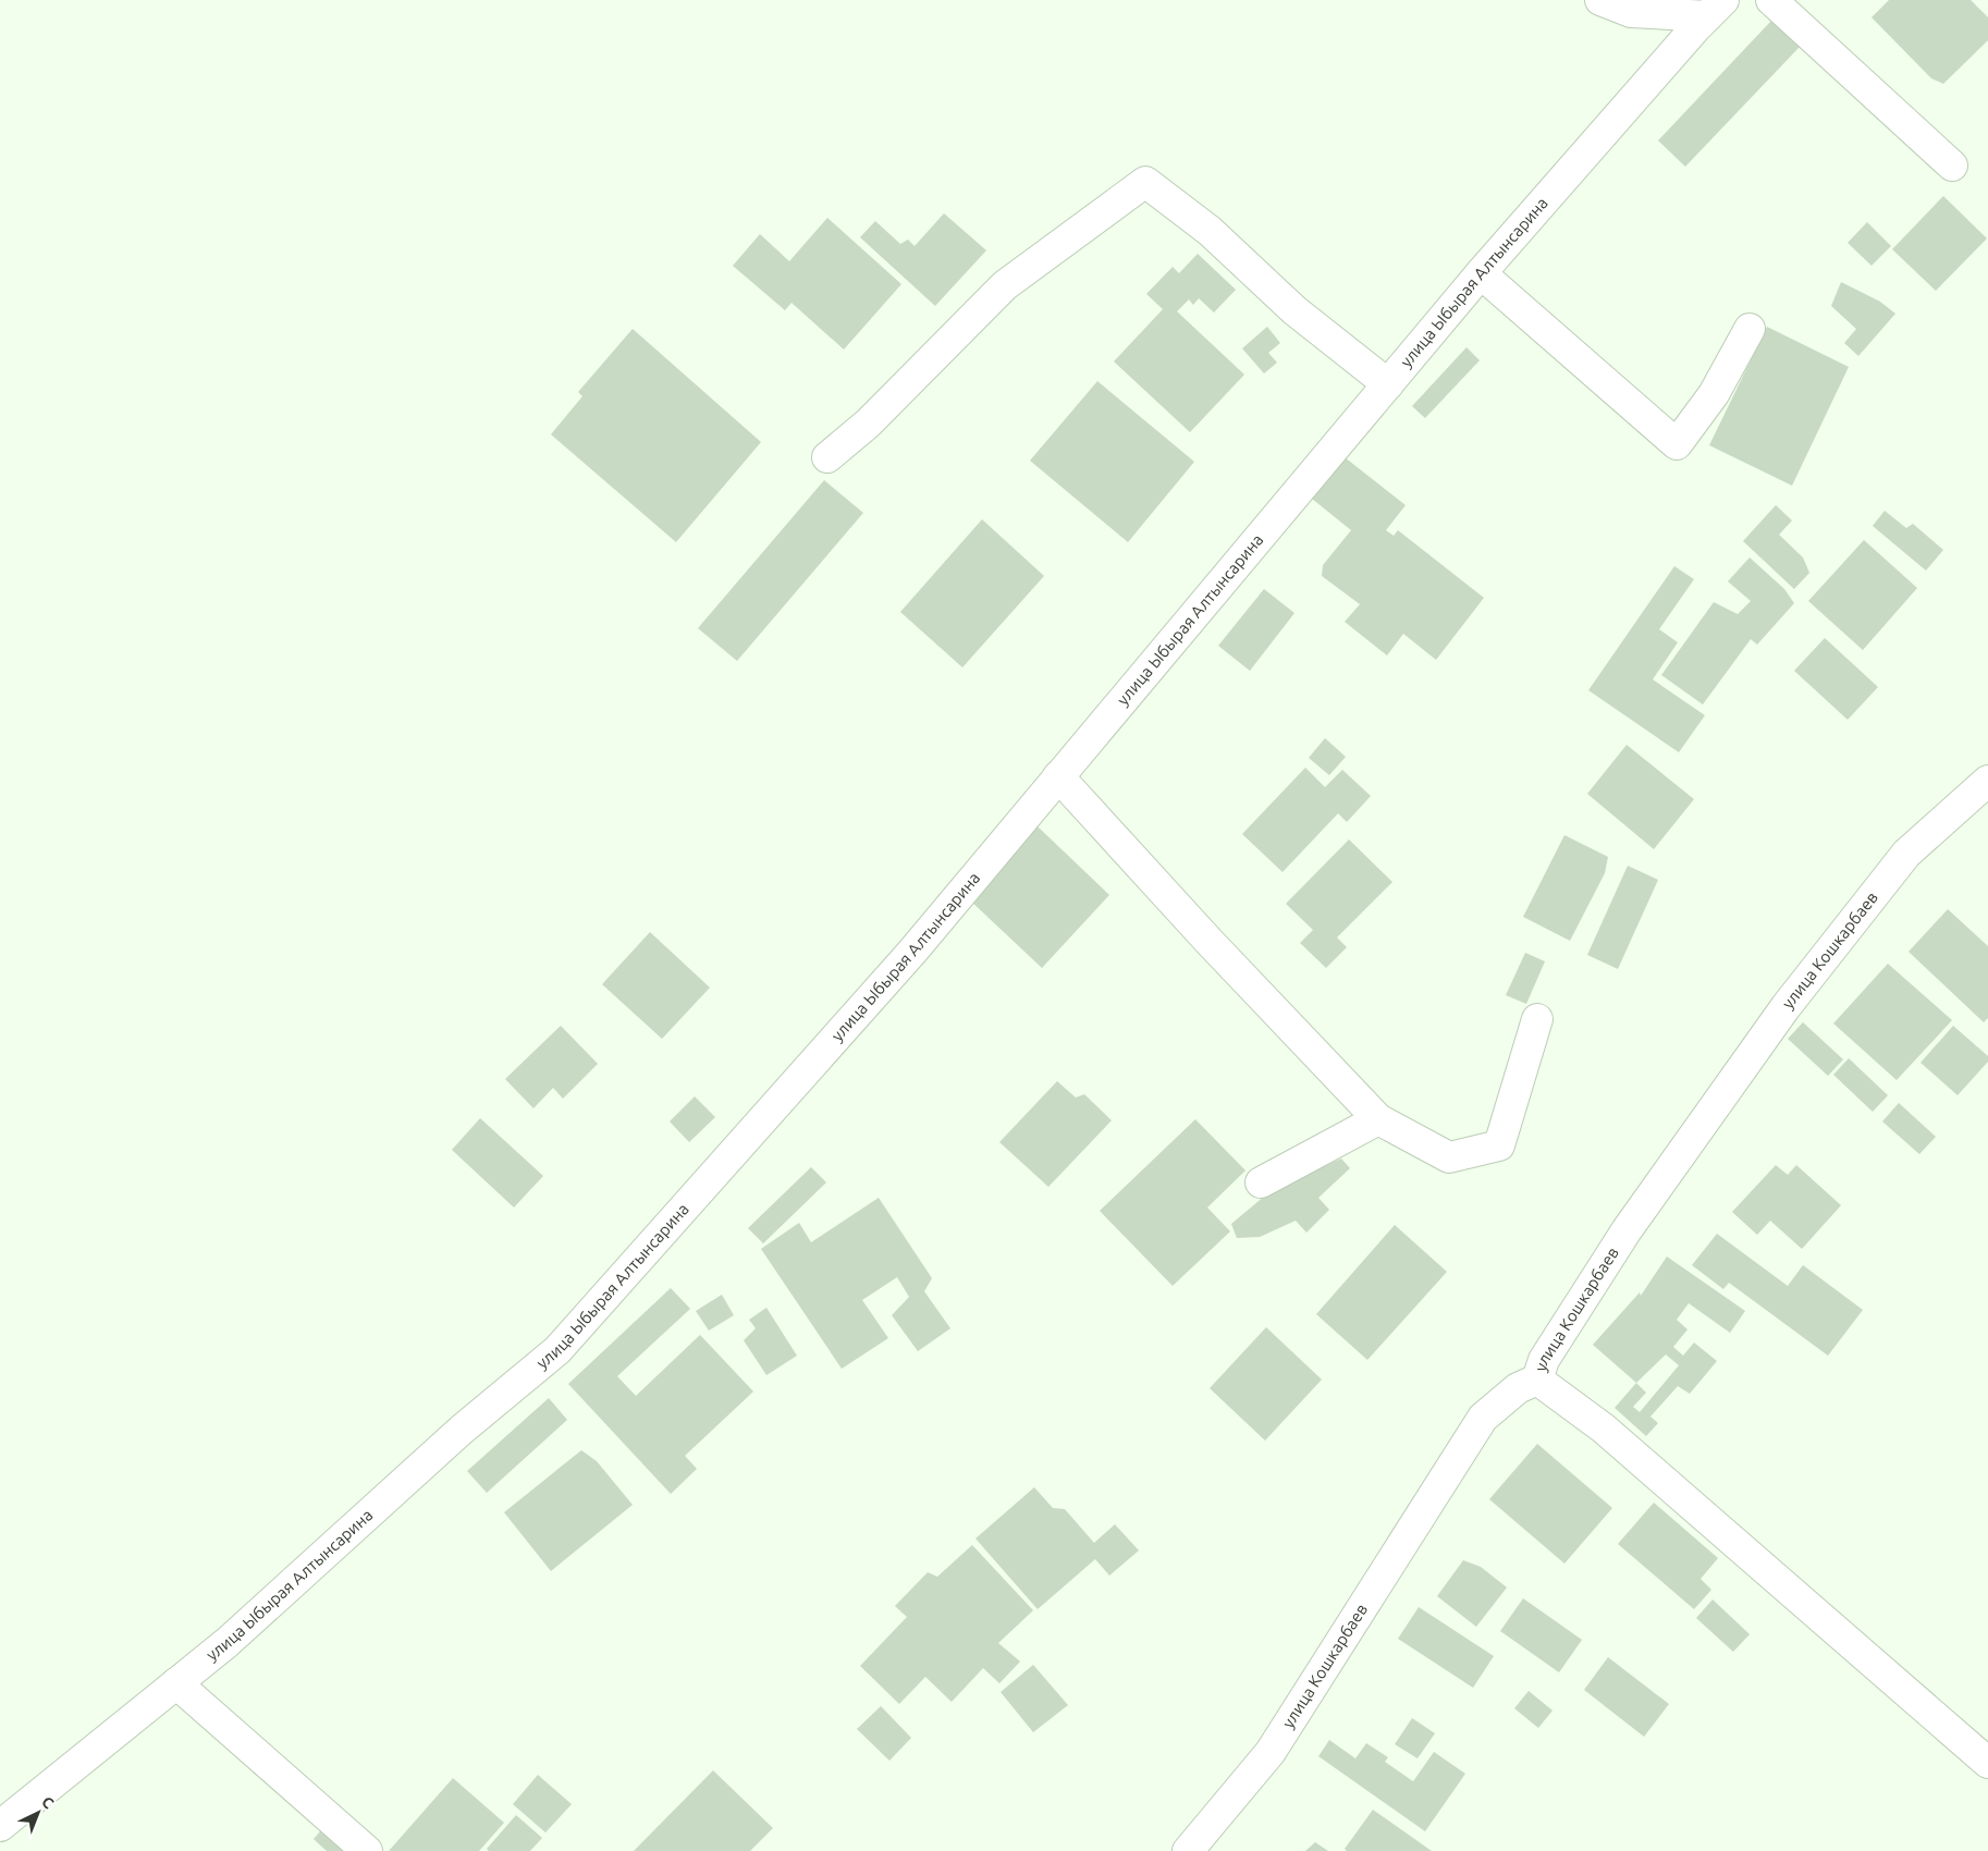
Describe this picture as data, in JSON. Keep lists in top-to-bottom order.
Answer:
{
  "streets": {
    "street": ["улица Ыбырая Алтынсарина", "улица Кошкарбаев"]
  },
  "north": "top right"
}
